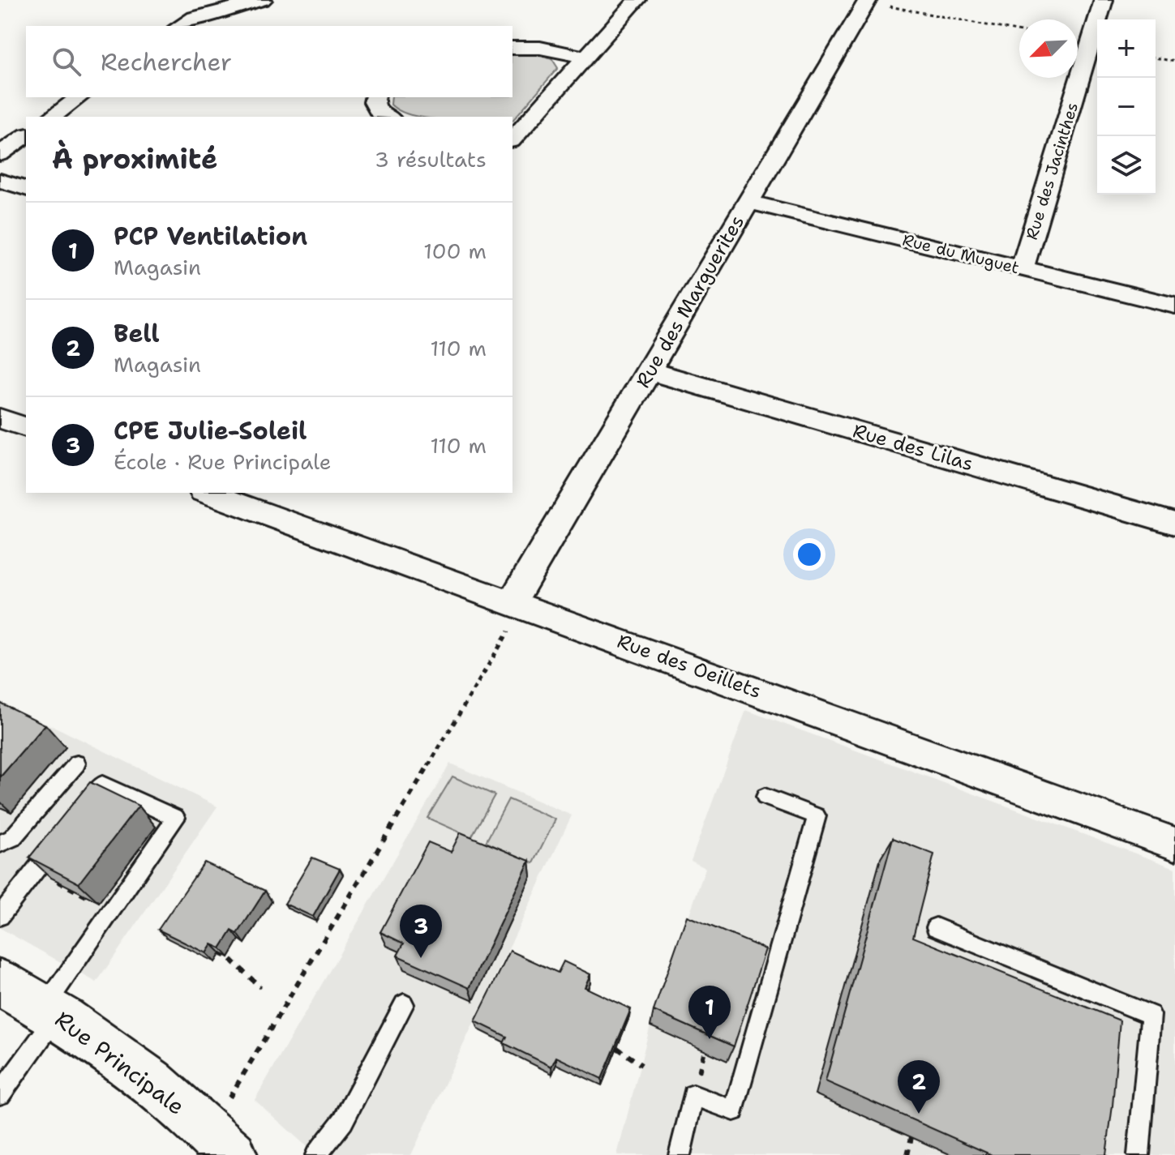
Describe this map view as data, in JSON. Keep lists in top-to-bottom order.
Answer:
{
  "streets": {
    "main road": ["Rue Principale"],
    "street": [
      "Rue des Jacinthes",
      "Rue du Muguet",
      "Rue des Marguerites",
      "Rue des Lilas",
      "Rue des Oeillets"
    ]
  },
  "crossings": [
    ["Rue des Jacinthes", "Rue du Muguet"],
    ["Rue du Muguet", "Rue des Marguerites"],
    ["Rue des Marguerites", "Rue des Lilas"],
    ["Rue des Marguerites", "Rue des Oeillets"]
  ],
  "north": "bottom left",
  "page": {
    "map_buttons": ["+", "−"],
    "search": "Rechercher",
    "heading": ["À proximité", "3 résultats"],
    "list": [
      {
        "mark": "1",
        "name": "PCP Ventilation",
        "note": "Magasin",
        "value": "100 m"
      },
      {
        "mark": "2",
        "name": "Bell",
        "note": "Magasin",
        "value": "110 m"
      },
      {
        "mark": "3",
        "name": "CPE Julie-Soleil",
        "note": "École · Rue Principale",
        "value": "110 m"
      }
    ],
    "pins": ["3", "1", "2"]
  }
}
